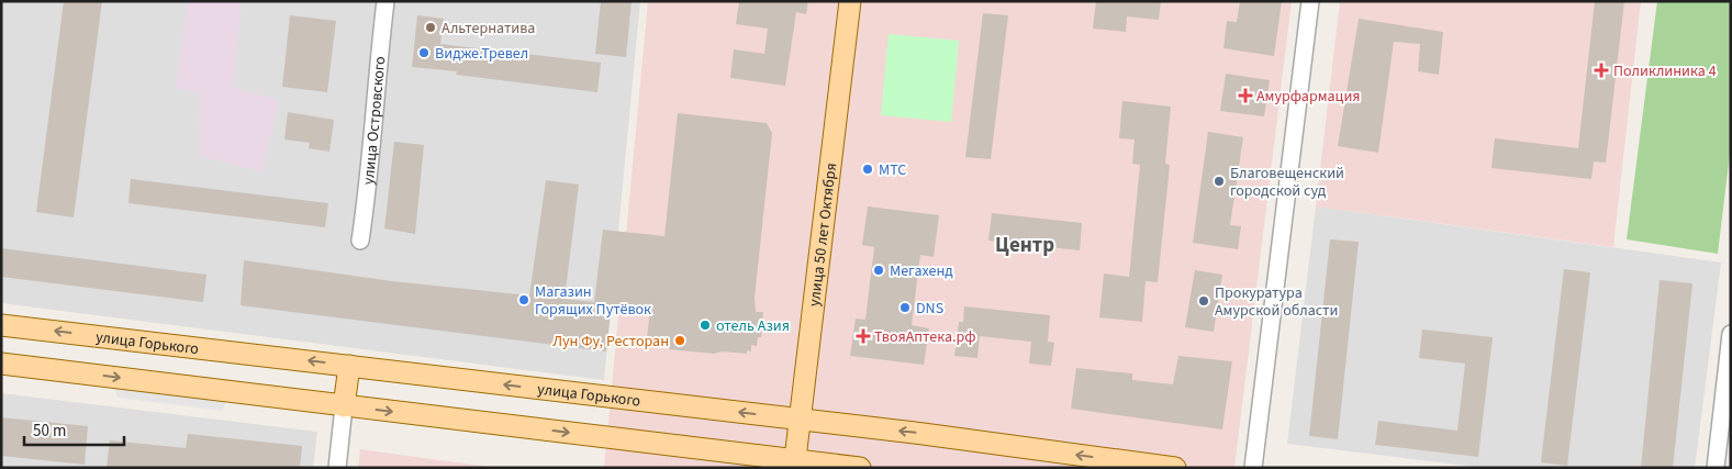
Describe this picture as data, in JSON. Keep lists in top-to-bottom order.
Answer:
{
  "streets": {
    "main road": ["улица 50 лет Октября", "улица Горького"],
    "street": ["улица Островского"]
  },
  "crossings": [
    ["улица 50 лет Октября", "улица Горького"]
  ],
  "districts": ["Центр"],
  "places": {
    "other": [
      "Альтернатива",
      "Видже.Тревел",
      "МТС",
      "Благовещенский городской суд",
      "Мегахенд",
      "Магазин Горящих Путёвок",
      "Прокуратура Амурской области",
      "DNS",
      "отель Азия",
      "Лун Фу, Ресторан"
    ],
    "health": ["Поликлиника 4", "Амурфармация", "ТвояАптека.рф"]
  },
  "scale_bar": "50 m"
}
